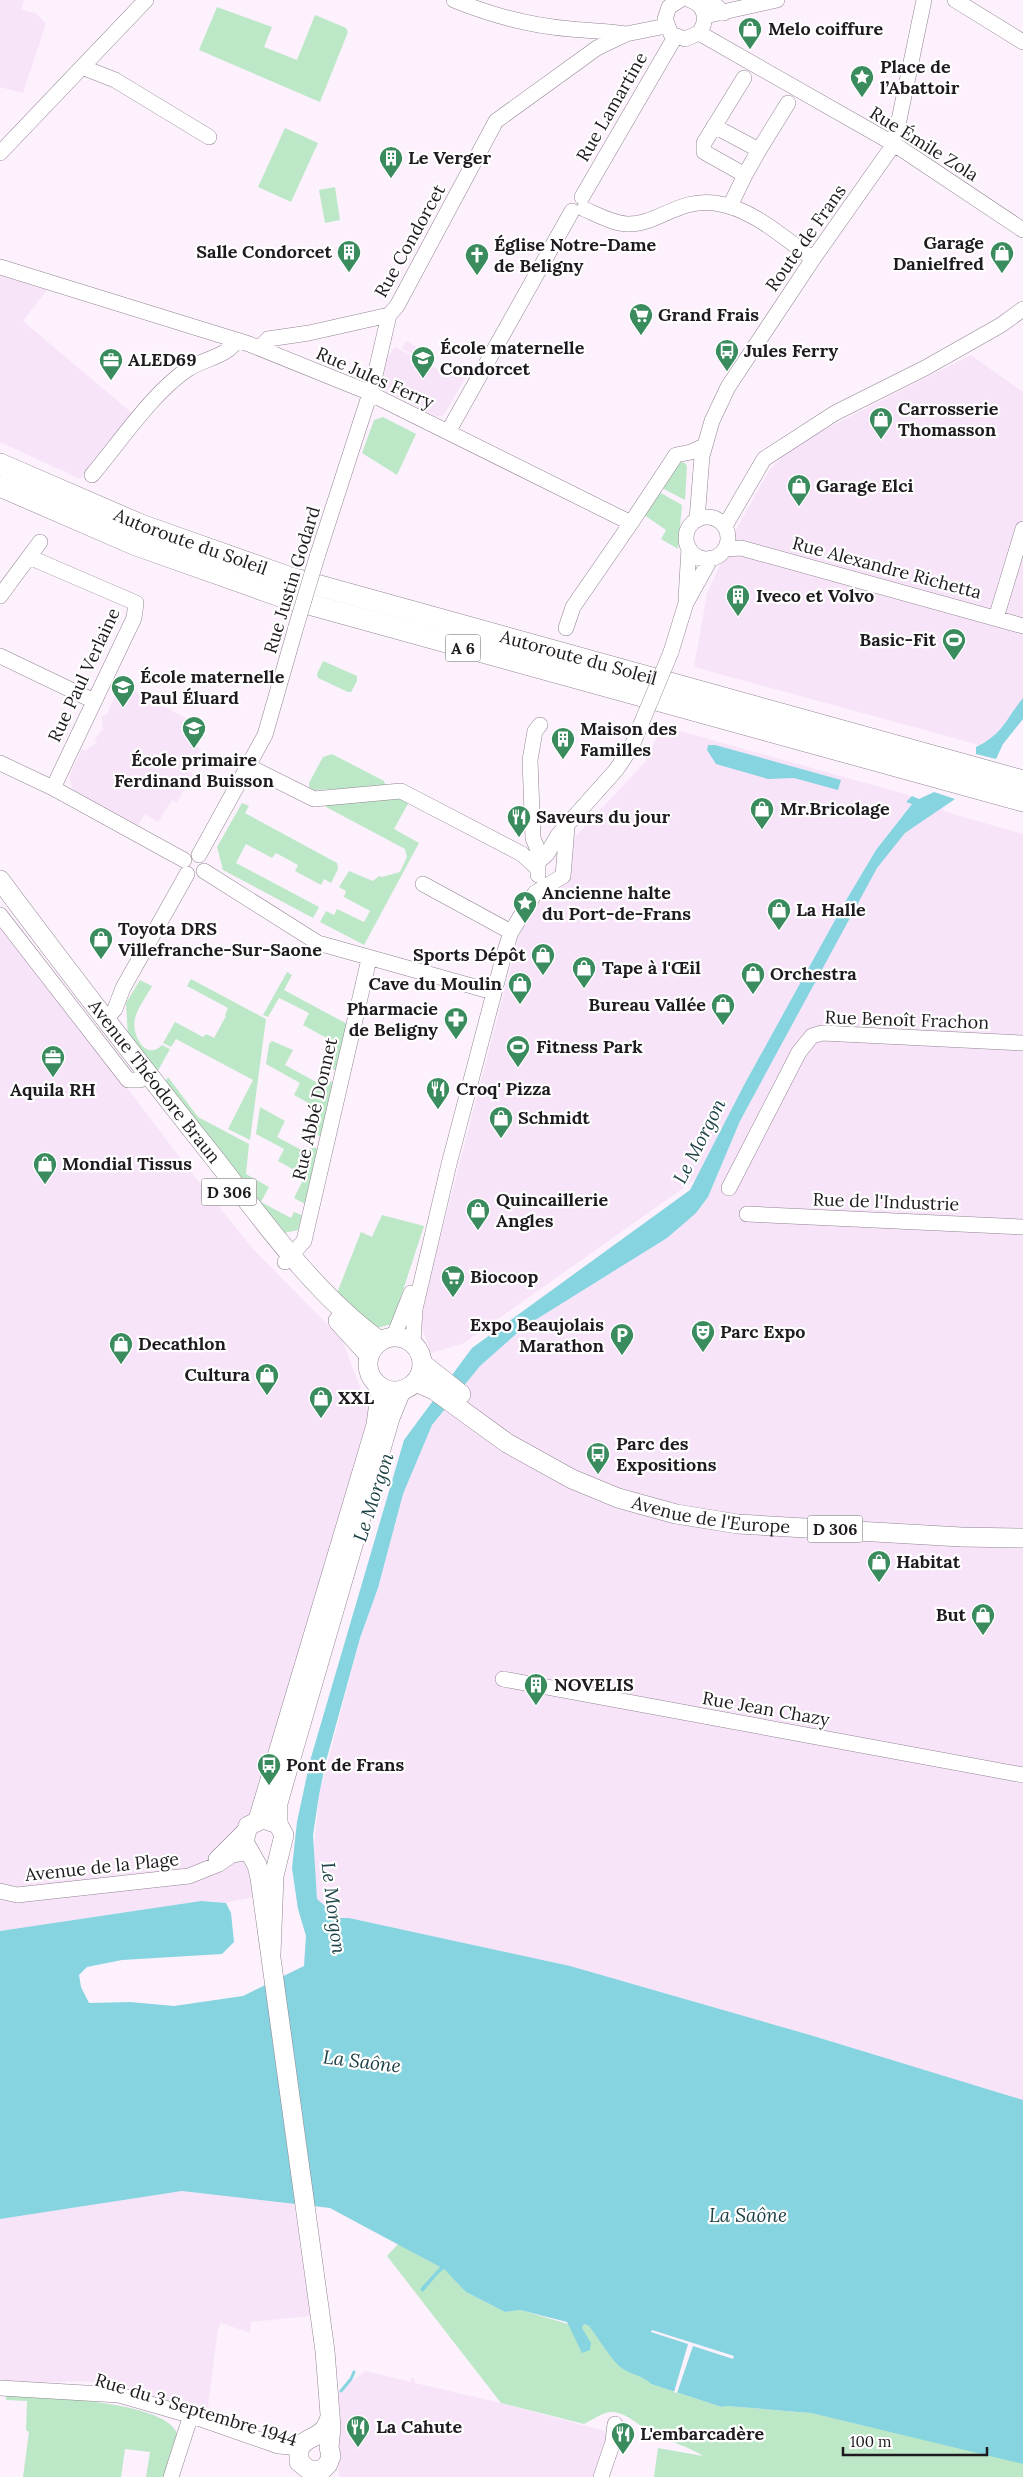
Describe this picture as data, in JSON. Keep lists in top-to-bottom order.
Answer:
{
  "streets": {
    "highway": ["Autoroute du Soleil", "A 6"],
    "main road": ["Avenue Théodore Braun", "D 306", "Avenue de l'Europe"],
    "street": [
      "Rue Lamartine",
      "Rue Émile Zola",
      "Route de Frans",
      "Rue Condorcet",
      "Rue Jules Ferry",
      "Rue Alexandre Richetta",
      "Rue Justin Godard",
      "Rue Paul Verlaine",
      "Rue Benoît Frachon",
      "Rue Abbé Donnet",
      "Rue de l'Industrie",
      "Rue Jean Chazy",
      "Avenue de la Plage",
      "Rue du 3 Septembre 1944"
    ]
  },
  "crossings": [
    ["Rue Lamartine", "Rue Émile Zola"],
    ["Rue Lamartine", "Rue Condorcet"],
    ["Rue Lamartine", "Rue Jules Ferry"],
    ["Rue Émile Zola", "Route de Frans"],
    ["Rue Émile Zola", "Rue Condorcet"],
    ["Route de Frans", "Rue Alexandre Richetta"],
    ["Rue Condorcet", "Rue Jules Ferry"],
    ["Rue Condorcet", "Rue Justin Godard"],
    ["Rue Jules Ferry", "Rue Justin Godard"],
    ["Avenue Théodore Braun", "Rue Abbé Donnet"],
    ["Avenue Théodore Braun", "Avenue de l'Europe"]
  ],
  "water": ["Le Morgon", "La Saône"],
  "places": {
    "shop": [
      "Melo coiffure",
      "Garage Danielfred",
      "Carrosserie Thomasson",
      "Garage Elci",
      "Mr.Bricolage",
      "La Halle",
      "Toyota DRS Villefranche-Sur-Saone",
      "Sports Dépôt",
      "Tape à l'Œil",
      "Orchestra",
      "Cave du Moulin",
      "Bureau Vallée",
      "Schmidt",
      "Mondial Tissus",
      "Quincaillerie Angles",
      "Decathlon",
      "Cultura",
      "XXL",
      "Habitat",
      "But"
    ],
    "place": ["Place de l’Abattoir", "Ancienne halte du Port-de-Frans"],
    "building": [
      "Le Verger",
      "Salle Condorcet",
      "Iveco et Volvo",
      "Maison des Familles",
      "NOVELIS"
    ],
    "church": ["Église Notre-Dame de Beligny"],
    "supermarket": ["Grand Frais", "Biocoop"],
    "bus stop": ["Jules Ferry", "Parc des Expositions", "Pont de Frans"],
    "school or university": ["École maternelle Condorcet", "École maternelle Paul Éluard", "École primaire Ferdinand Buisson"],
    "office": ["ALED69", "Aquila RH"],
    "sports": ["Basic-Fit", "Fitness Park"],
    "restaurant": [
      "Saveurs du jour",
      "Croq' Pizza",
      "La Cahute",
      "L'embarcadère"
    ],
    "pharmacy": ["Pharmacie de Beligny"],
    "theatre": ["Parc Expo"],
    "parking": ["Expo Beaujolais Marathon"]
  },
  "scale_bar": "100 m"
}
